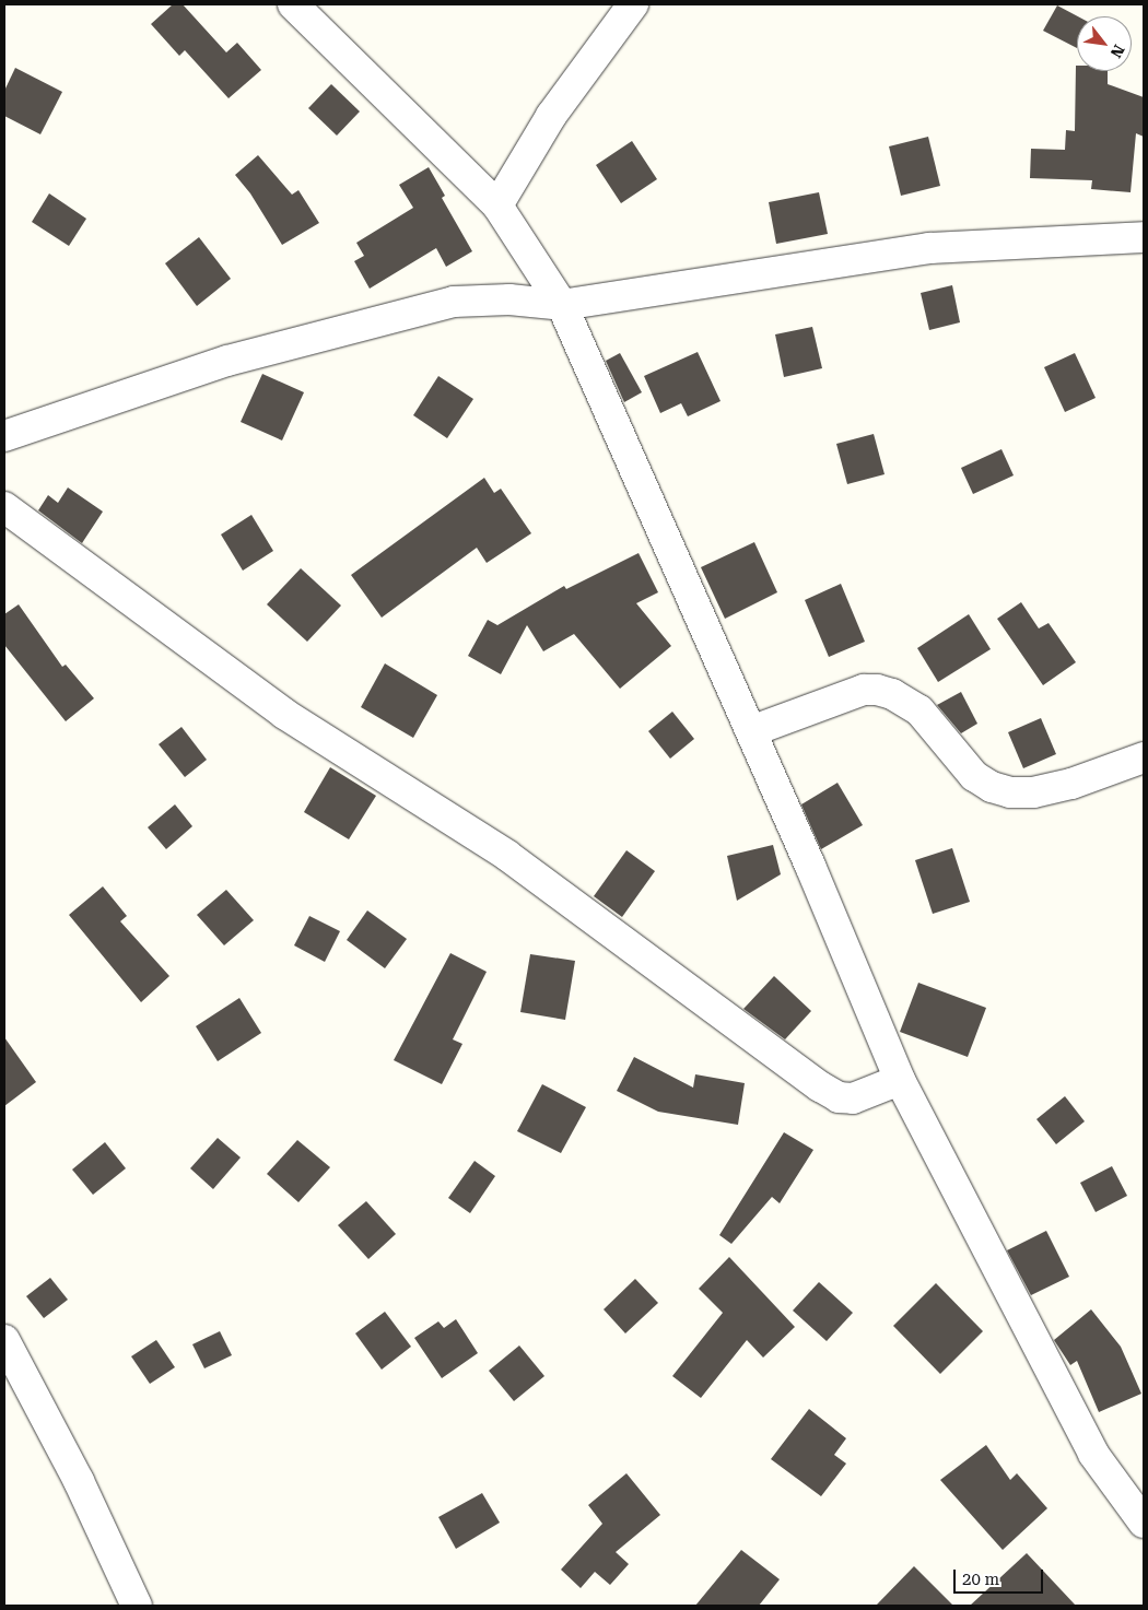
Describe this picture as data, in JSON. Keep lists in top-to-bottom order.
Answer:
{
  "scale_bar": "20 m",
  "north": "bottom right"
}
